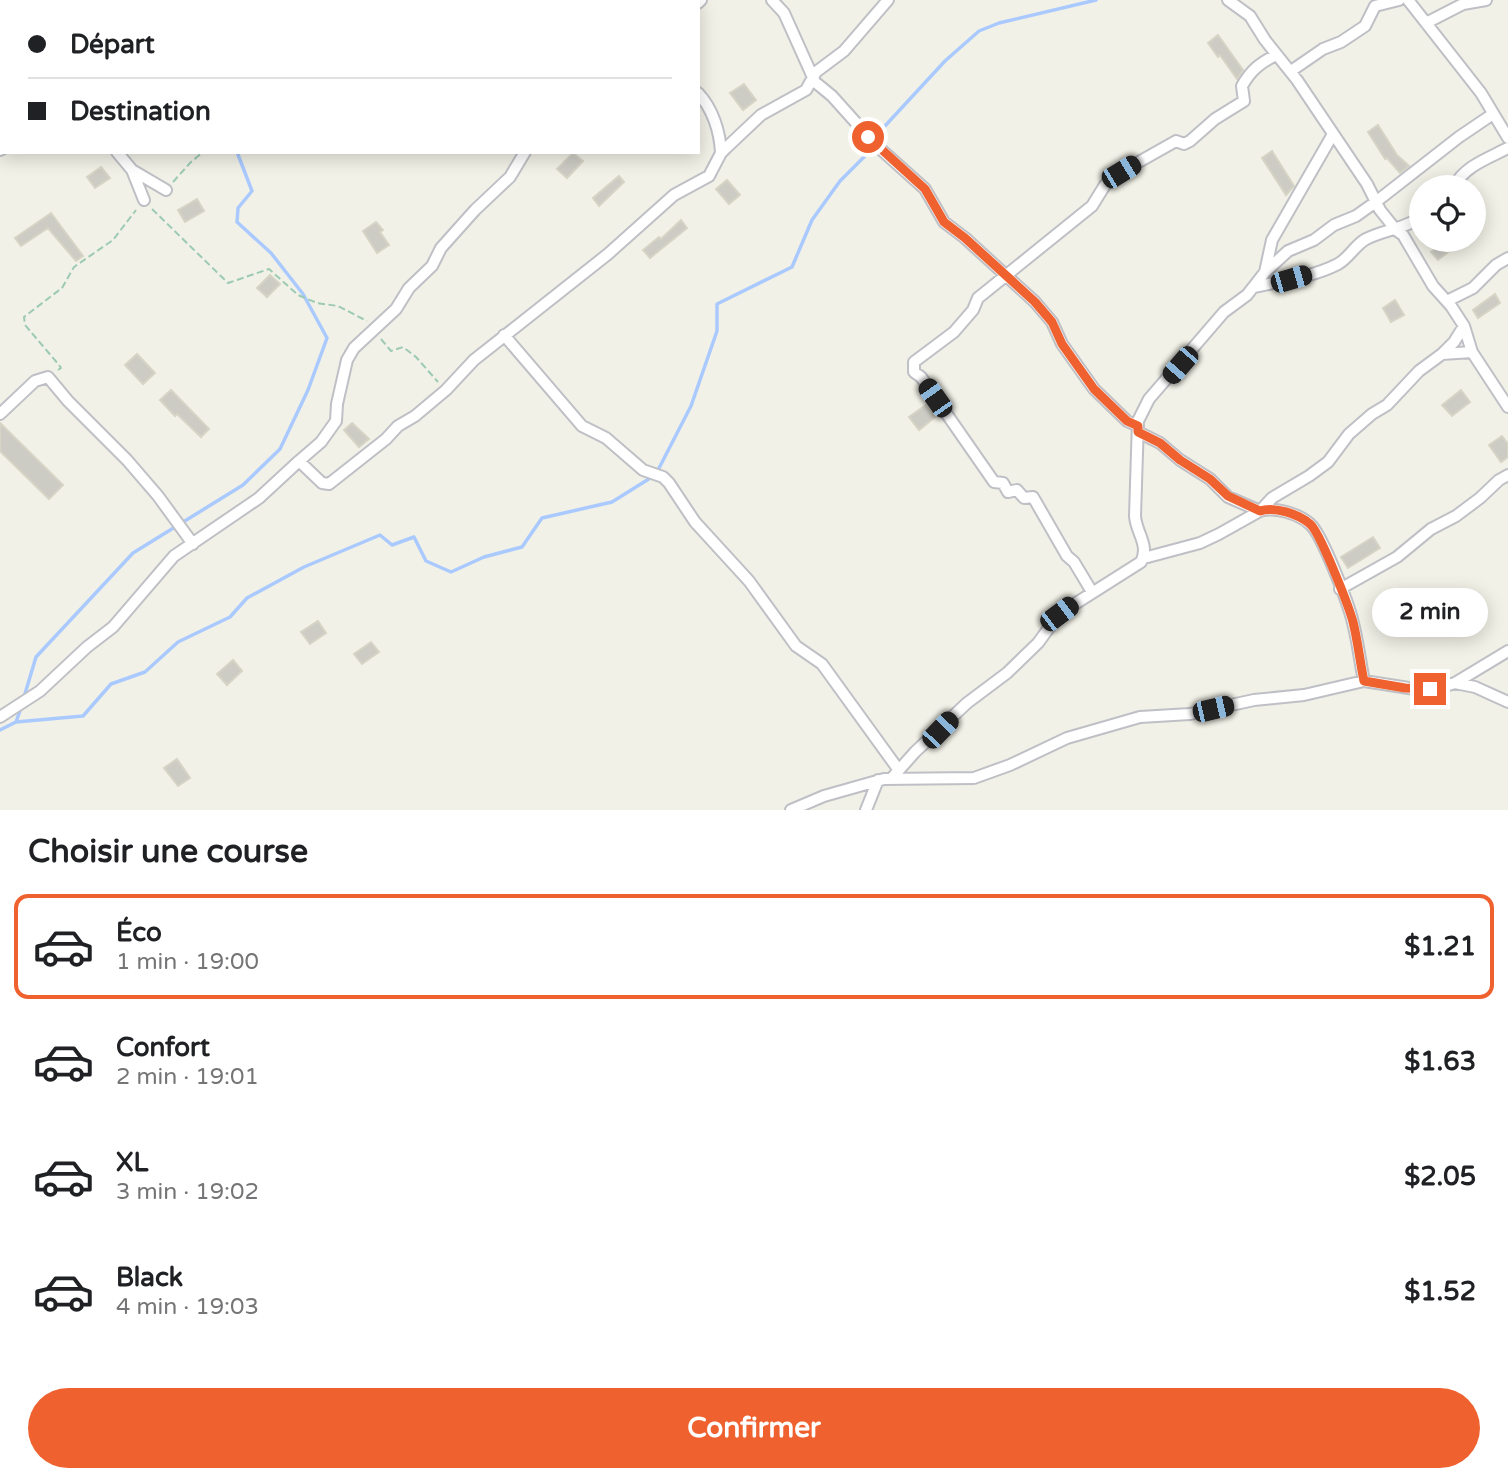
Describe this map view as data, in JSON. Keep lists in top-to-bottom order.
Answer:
{
  "page": {
    "banner": ["Départ", "Destination"],
    "bubble": "2 min",
    "heading": "Choisir une course",
    "list": [
      {
        "name": "Éco",
        "note": "1 min · 19:00",
        "value": "$1.21"
      },
      {
        "name": "Confort",
        "note": "2 min · 19:01",
        "value": "$1.63"
      },
      {
        "name": "XL",
        "note": "3 min · 19:02",
        "value": "$2.05"
      },
      {
        "name": "Black",
        "note": "4 min · 19:03",
        "value": "$1.52"
      }
    ],
    "buttons": "Confirmer"
  }
}
